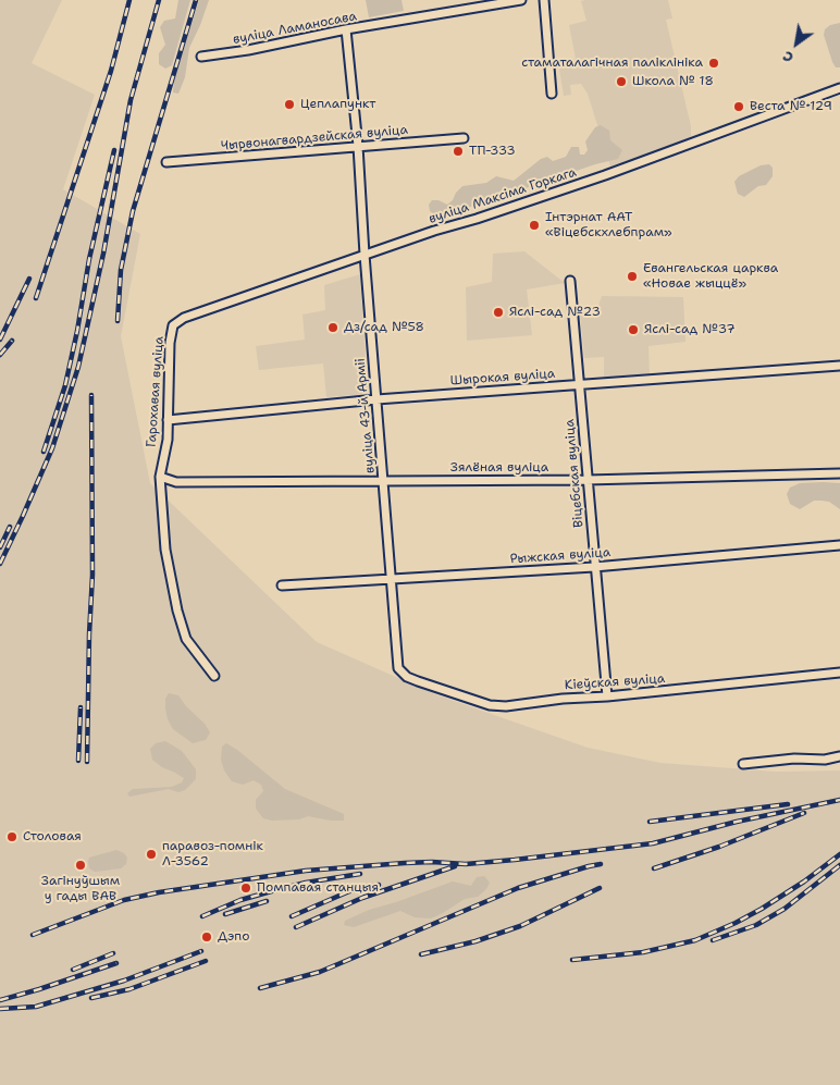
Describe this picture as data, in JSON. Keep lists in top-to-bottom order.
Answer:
{
  "streets": {
    "street": [
      "вуліца Ламаносава",
      "Чырвонагвардзейская вуліца",
      "вуліца Максіма Горкага",
      "Шырокая вуліца",
      "Гарохавая вуліца",
      "вуліца 43-й Арміі",
      "Зялёная вуліца",
      "Віцебская вуліца",
      "Рыжская вуліца",
      "Кіеўская вуліца"
    ]
  },
  "crossings": [
    ["вуліца Ламаносава", "вуліца 43-й Арміі"],
    ["Чырвонагвардзейская вуліца", "вуліца 43-й Арміі"],
    ["вуліца Максіма Горкага", "Гарохавая вуліца"],
    ["вуліца Максіма Горкага", "вуліца 43-й Арміі"],
    ["Шырокая вуліца", "Гарохавая вуліца"],
    ["Шырокая вуліца", "вуліца 43-й Арміі"],
    ["Шырокая вуліца", "Віцебская вуліца"],
    ["Гарохавая вуліца", "Зялёная вуліца"],
    ["вуліца 43-й Арміі", "Зялёная вуліца"],
    ["вуліца 43-й Арміі", "Рыжская вуліца"],
    ["вуліца 43-й Арміі", "Кіеўская вуліца"],
    ["Зялёная вуліца", "Віцебская вуліца"],
    ["Віцебская вуліца", "Рыжская вуліца"],
    ["Віцебская вуліца", "Кіеўская вуліца"]
  ],
  "places": [
    "стаматалагічная паліклініка",
    "Школа № 18",
    "Цеплапункт",
    "Веста № 129",
    "ТП-333",
    "Інтэрнат ААТ «Віцебскхлебпрам»",
    "Евангельская царква «Новае жыццё»",
    "Яслі-сад №23",
    "Дз/сад №58",
    "Яслі-сад №37",
    "Столовая",
    "паравоз-помнік Л-3562",
    "Загінуўшым у гады ВАВ",
    "Помпавая станцыя",
    "Дэпо"
  ],
  "north": "bottom left"
}
